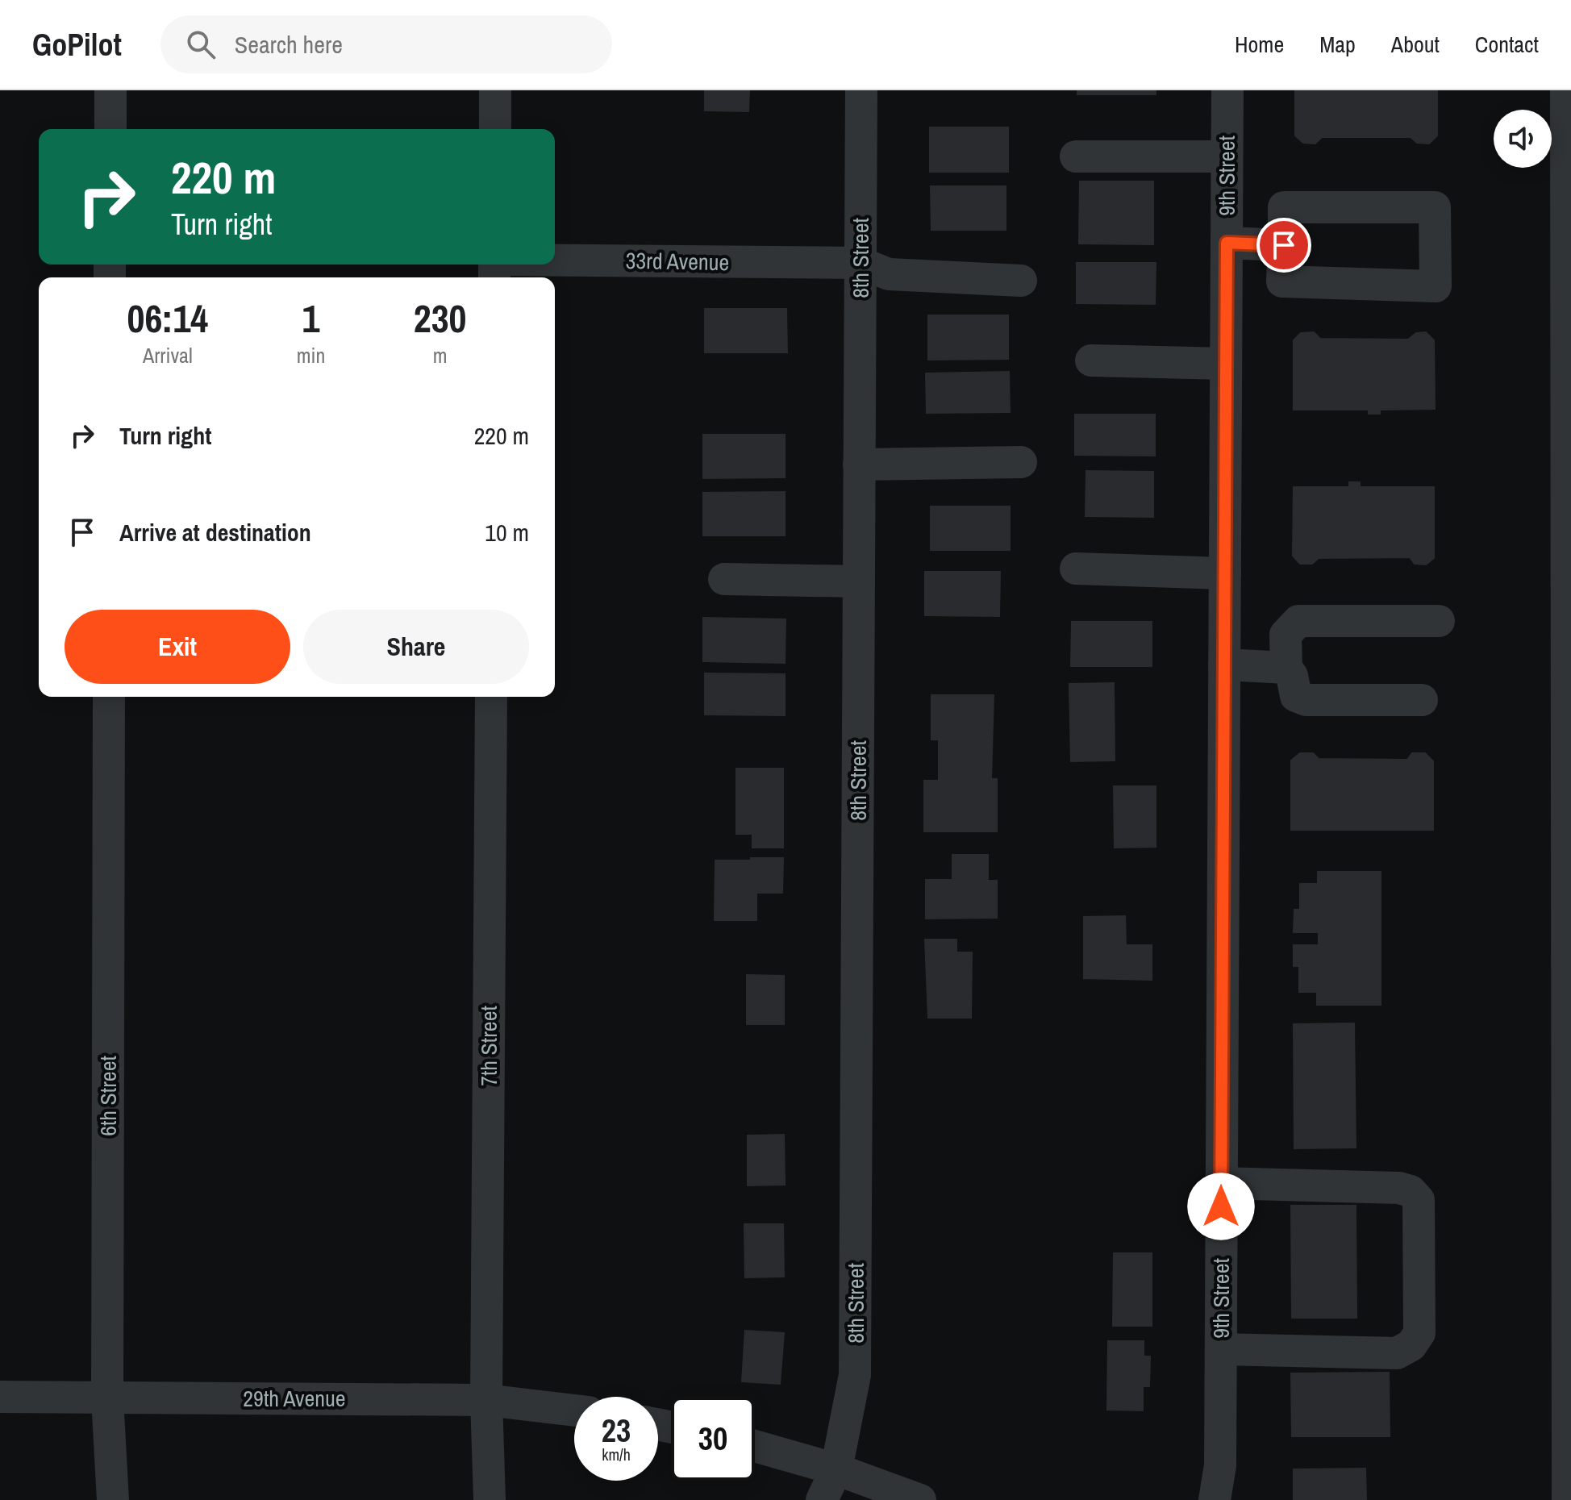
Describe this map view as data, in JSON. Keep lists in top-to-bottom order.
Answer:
{
  "streets": {
    "street": [
      "9th Street",
      "8th Street",
      "33rd Avenue",
      "7th Street",
      "6th Street",
      "29th Avenue"
    ]
  },
  "crossings": [
    ["8th Street", "33rd Avenue"],
    ["7th Street", "29th Avenue"],
    ["6th Street", "29th Avenue"]
  ],
  "page": {
    "header": "GoPilot",
    "search": "Search here",
    "nav": [
      "Home",
      "Map",
      "About",
      "Contact"
    ],
    "turn": ["220 m", "Turn right"],
    "eta": [
      "06:14",
      "Arrival",
      "1",
      "min",
      "230",
      "m"
    ],
    "list": [
      {
        "name": "Turn right",
        "value": "220 m"
      },
      {
        "name": "Arrive at destination",
        "value": "10 m"
      }
    ],
    "buttons": ["Exit", "Share"],
    "speed": "23 km/h",
    "limit": "30"
  }
}
